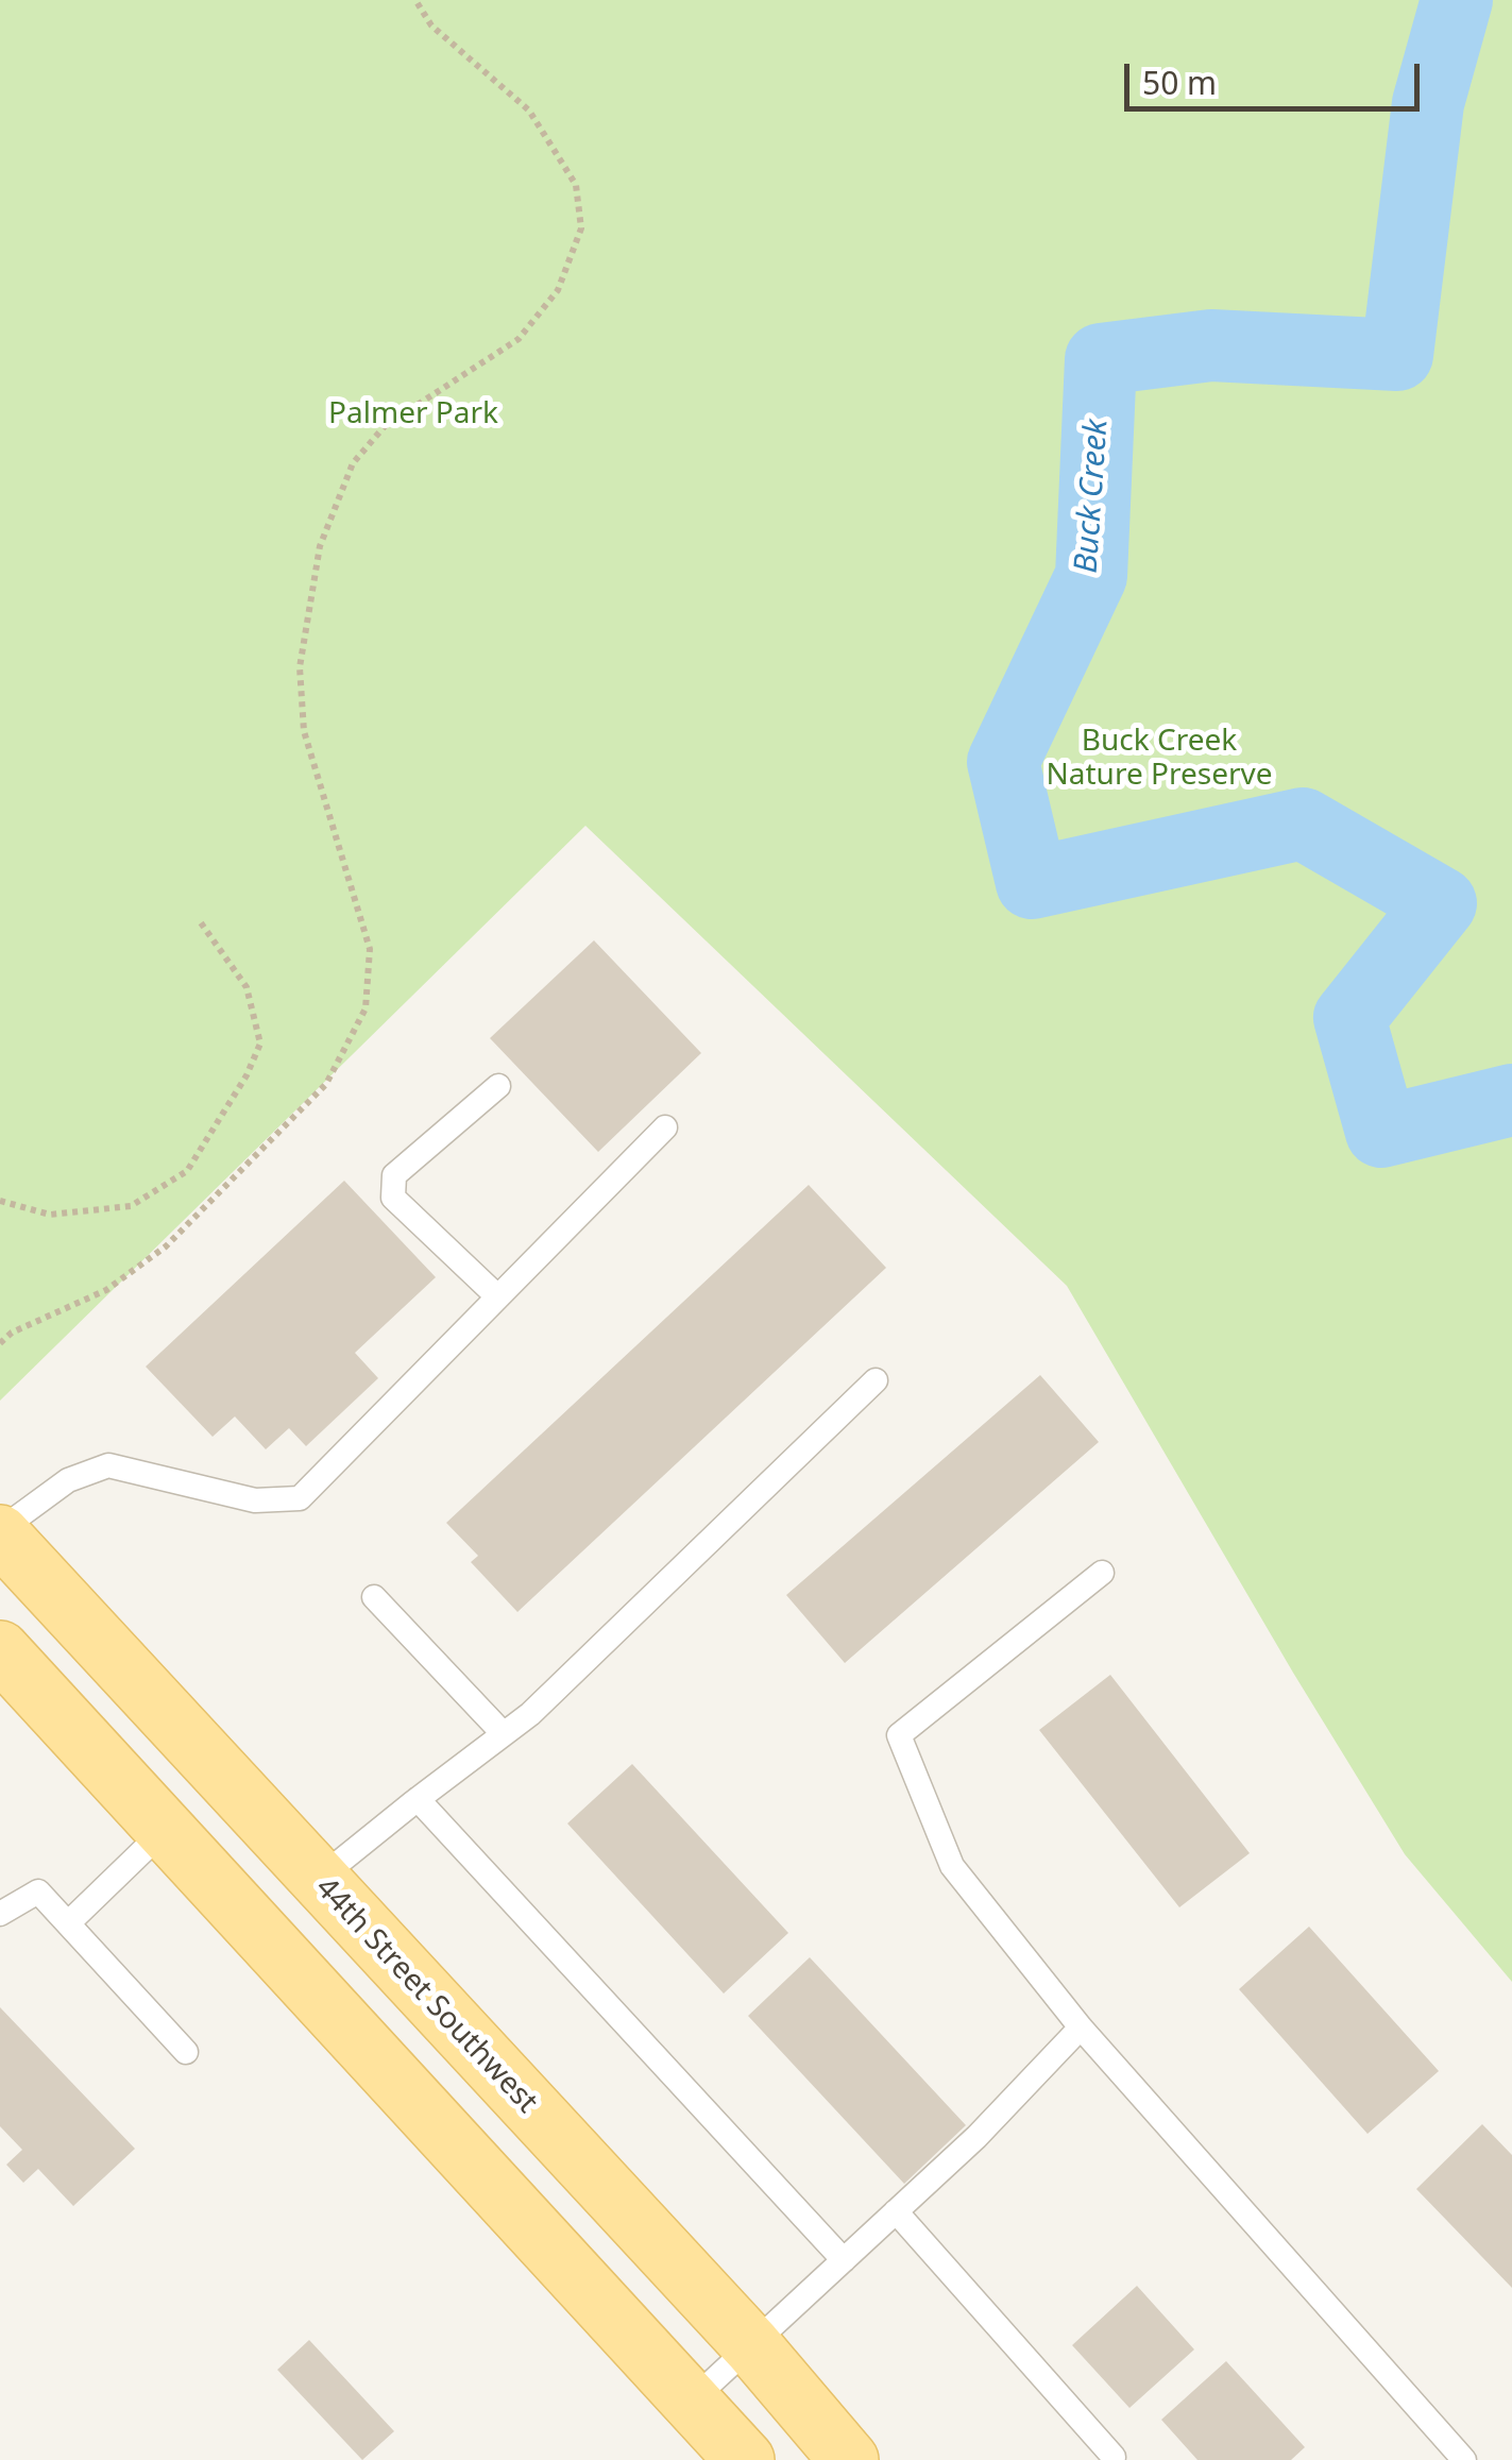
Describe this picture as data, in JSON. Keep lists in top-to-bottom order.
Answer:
{
  "streets": {
    "main road": ["44th Street Southwest"]
  },
  "water": ["Buck Creek"],
  "parks": ["Palmer Park", "Buck Creek Nature Preserve"],
  "scale_bar": "50 m"
}
